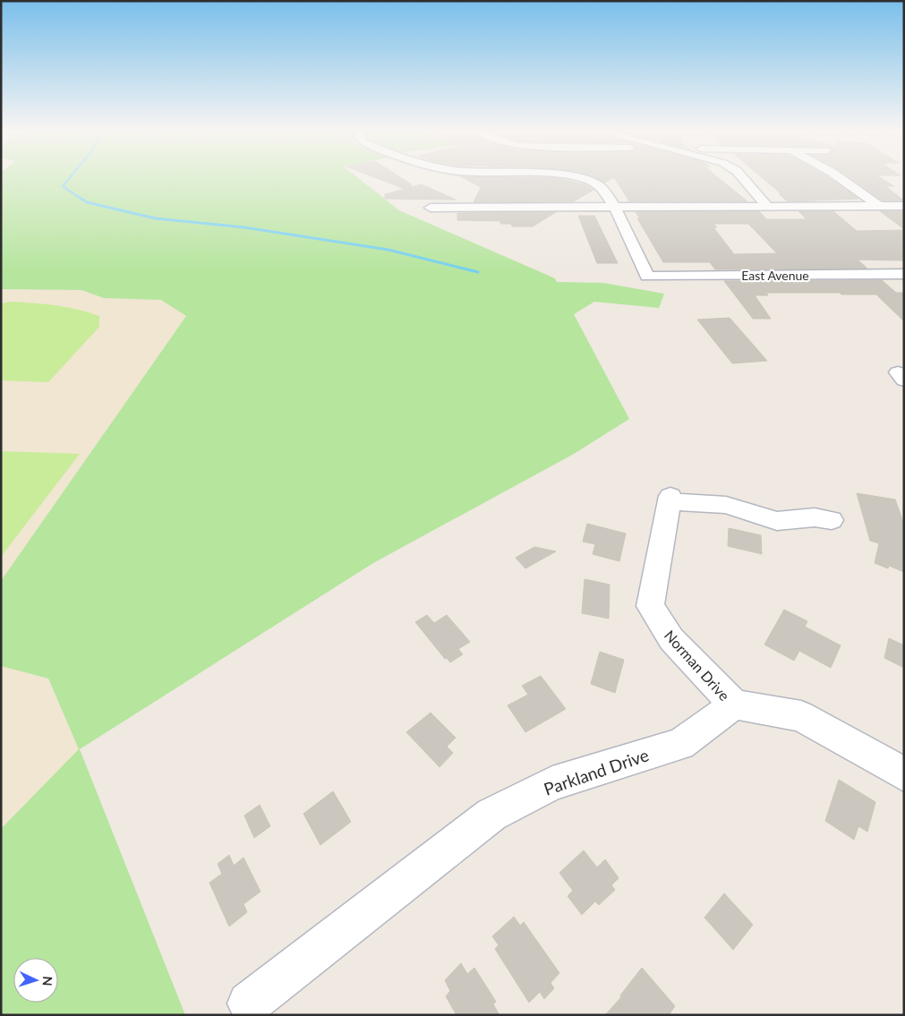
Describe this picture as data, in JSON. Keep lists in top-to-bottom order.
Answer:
{
  "streets": {
    "street": ["East Avenue", "Norman Drive", "Parkland Drive"]
  },
  "crossings": [
    ["Norman Drive", "Parkland Drive"]
  ],
  "north": "right"
}
